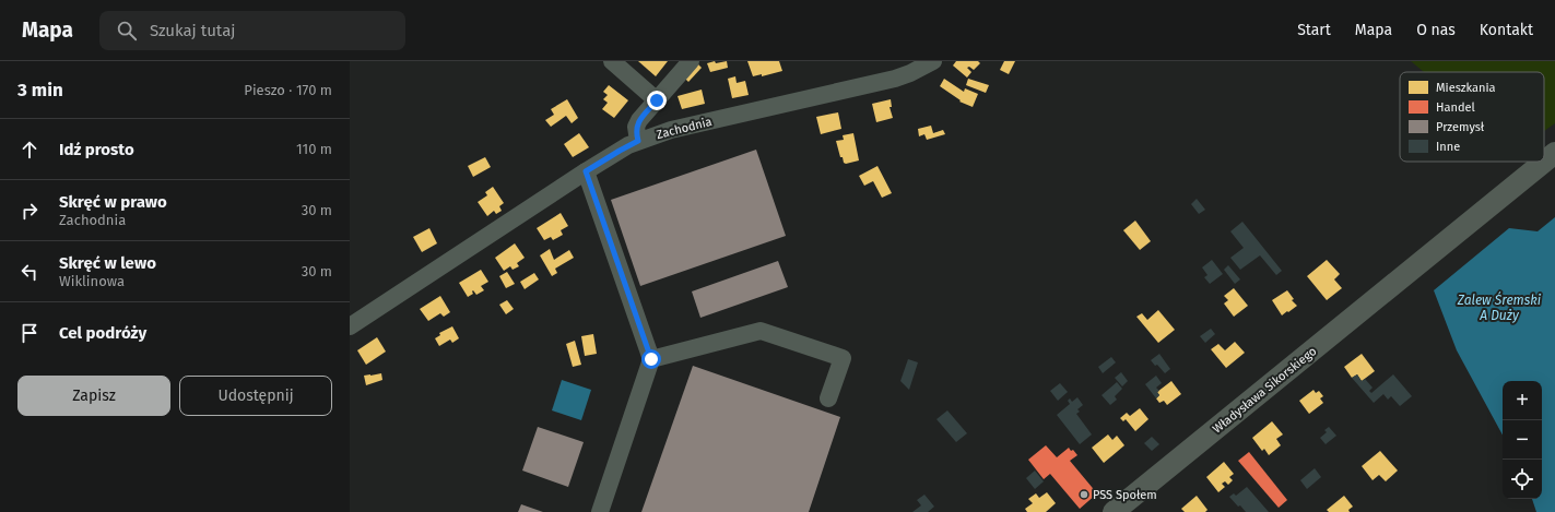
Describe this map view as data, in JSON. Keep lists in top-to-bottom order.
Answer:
{
  "streets": {
    "main road": ["Władysława Sikorskiego"],
    "street": ["Zachodnia"]
  },
  "water": ["Zalew Śremski A Duży"],
  "places": ["PSS Społem"],
  "legend": [
    "Mieszkania",
    "Handel",
    "Przemysł",
    "Inne"
  ],
  "page": {
    "header": "Mapa",
    "search": "Szukaj tutaj",
    "nav": [
      "Start",
      "Mapa",
      "O nas",
      "Kontakt"
    ],
    "heading": ["3 min", "Pieszo · 170 m"],
    "list": [
      ["Idź prosto", "110 m"],
      ["Skręć w prawo", "Zachodnia", "30 m"],
      ["Skręć w lewo", "Wiklinowa", "30 m"],
      "Cel podróży"
    ],
    "buttons": ["Zapisz", "Udostępnij"],
    "map_buttons": ["+", "−"]
  }
}
